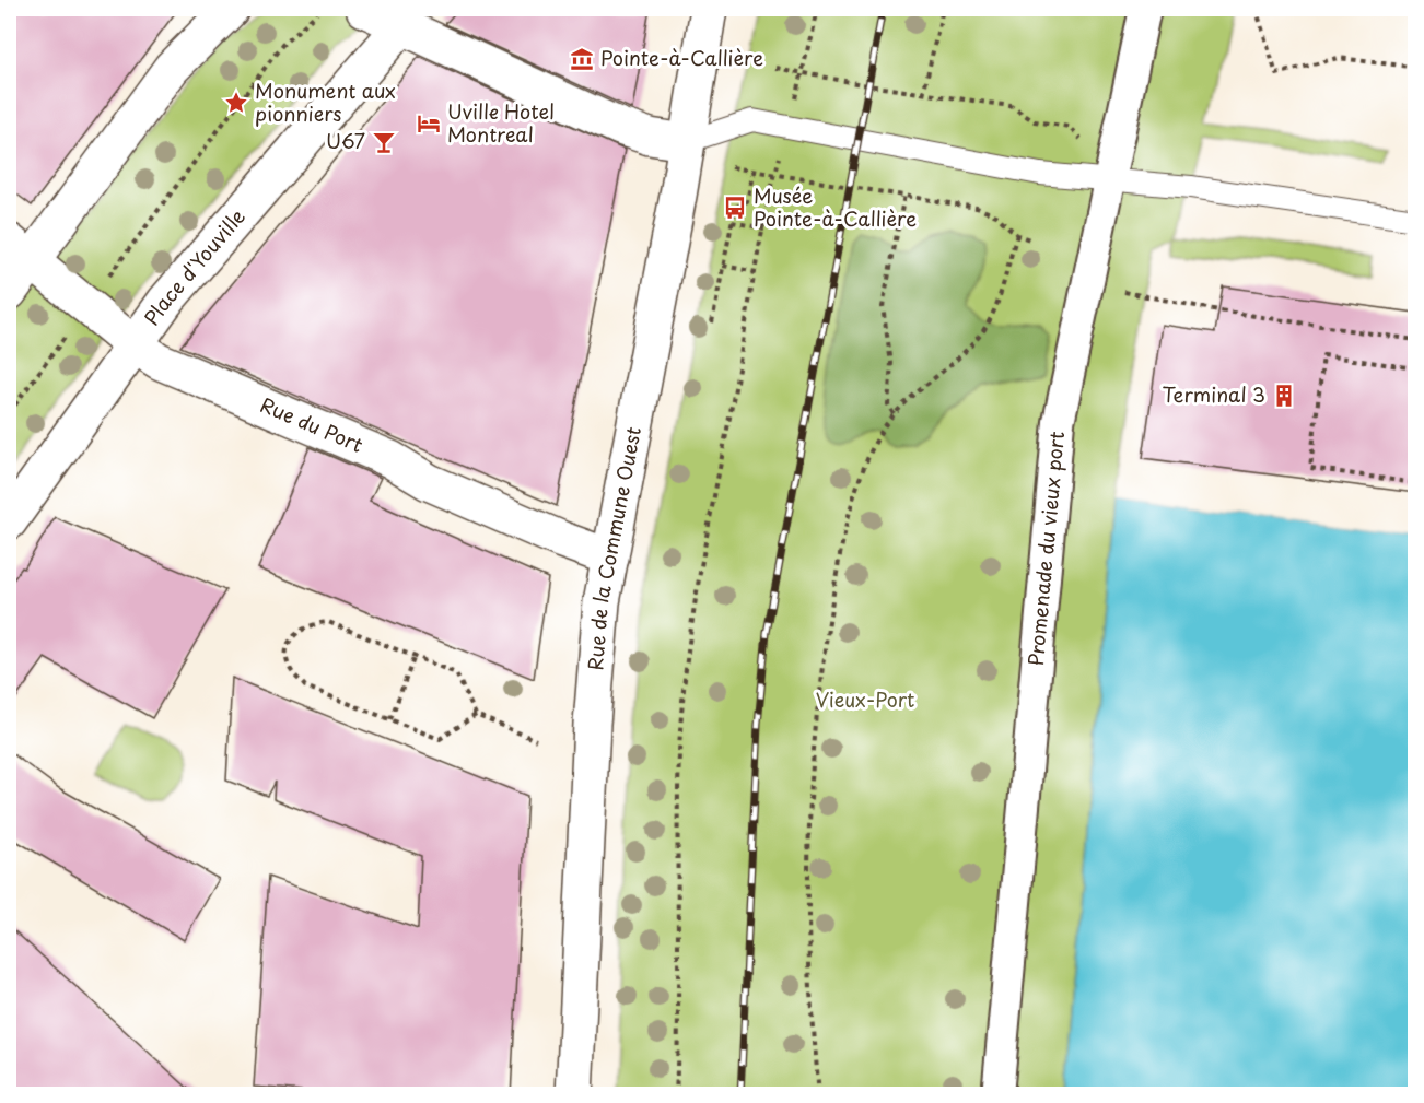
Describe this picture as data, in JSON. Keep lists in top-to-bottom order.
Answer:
{
  "streets": {
    "street": [
      "Place d'Youville",
      "Rue du Port",
      "Promenade du vieux port",
      "Rue de la Commune Ouest"
    ]
  },
  "crossings": [
    ["Place d'Youville", "Rue du Port"],
    ["Rue du Port", "Rue de la Commune Ouest"]
  ],
  "parks": ["Vieux-Port"],
  "places": {
    "museum": ["Pointe-à-Callière"],
    "place": ["Monument aux pionniers"],
    "hotel": ["Uville Hotel Montreal"],
    "bar": ["U67"],
    "bus stop": ["Musée Pointe-à-Callière"],
    "building": ["Terminal 3"]
  }
}
